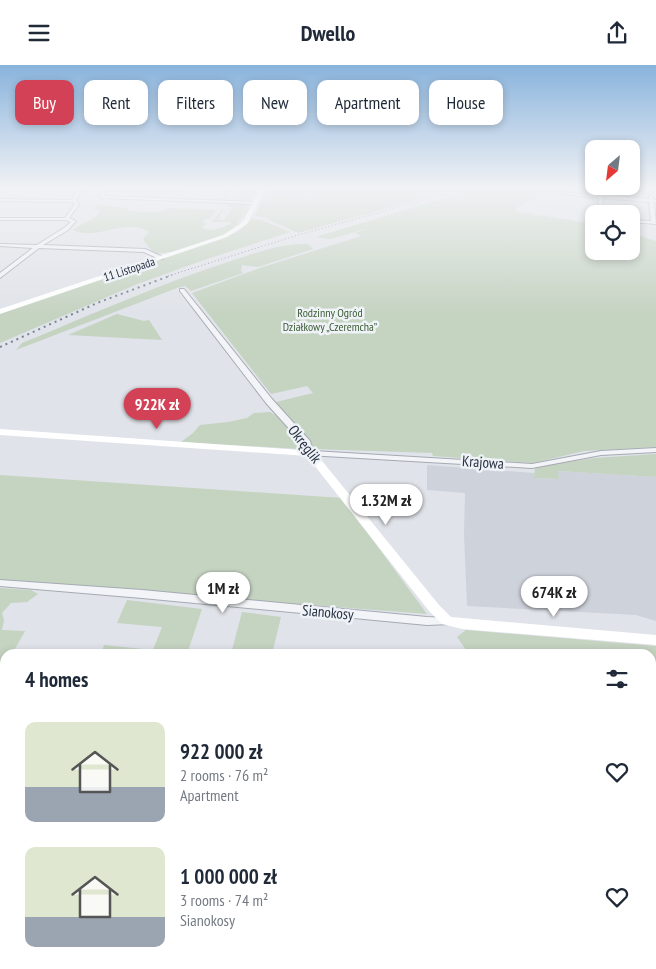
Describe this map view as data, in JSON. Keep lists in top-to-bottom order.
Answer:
{
  "streets": {
    "street": [
      "11 Listopada",
      "Okręglik",
      "Krajowa",
      "Sianokosy"
    ]
  },
  "crossings": [
    ["Okręglik", "Krajowa"],
    ["Okręglik", "Sianokosy"]
  ],
  "parks": ["Rodzinny Ogród Działkowy „Czeremcha”"],
  "north": "bottom left",
  "page": {
    "header": "Dwello",
    "chip": [
      "Buy",
      "Rent",
      "Filters",
      "New",
      "Apartment",
      "House"
    ],
    "price": [
      "922K zł",
      "1.32M zł",
      "1M zł",
      "674K zł"
    ],
    "heading": "4 homes",
    "list": [
      {
        "name": "922 000 zł",
        "note": "2 rooms · 76 m² · Apartment"
      },
      {
        "name": "1 000 000 zł",
        "note": "3 rooms · 74 m² · Sianokosy"
      }
    ]
  }
}
